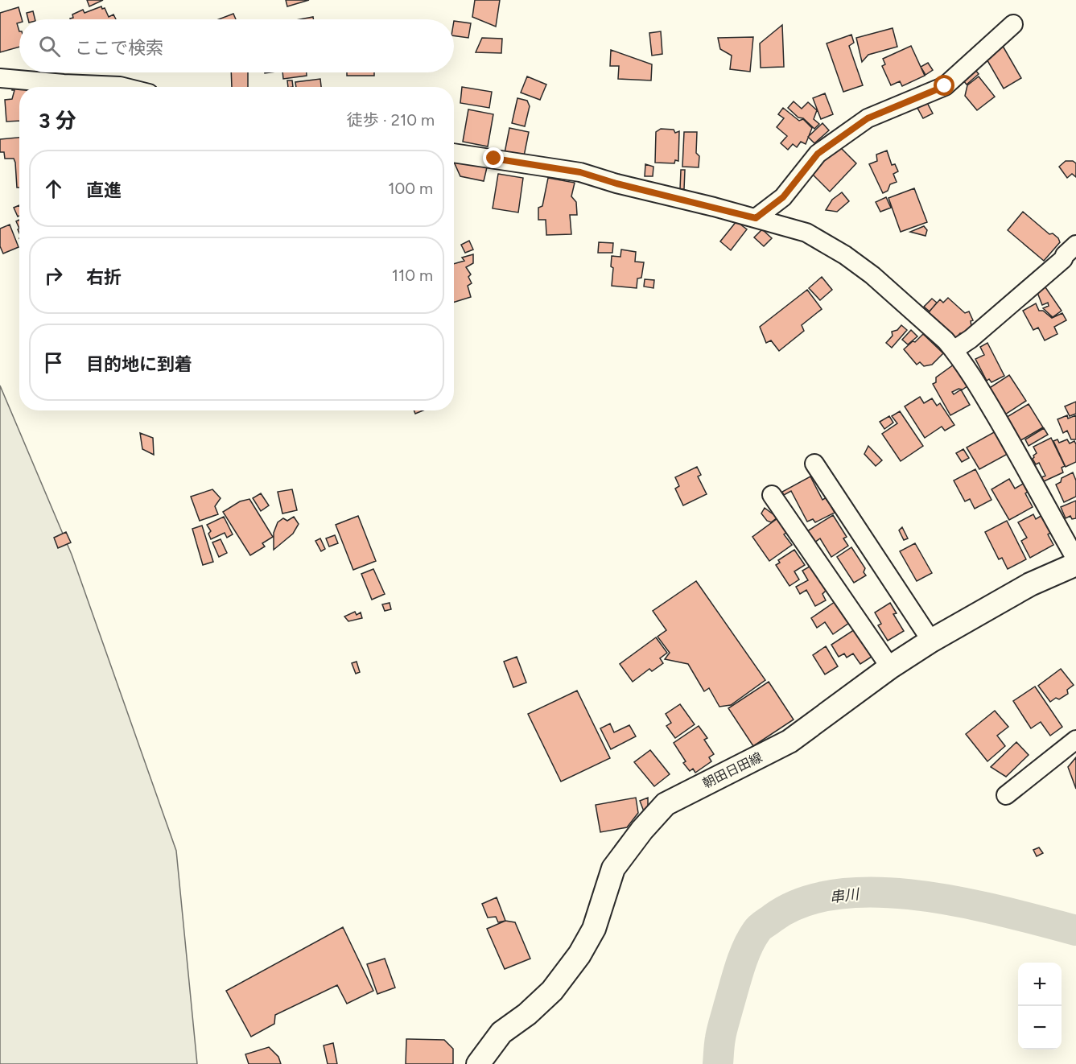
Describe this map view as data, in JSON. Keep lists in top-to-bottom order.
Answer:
{
  "streets": {
    "main road": ["朝田日田線"]
  },
  "water": ["串川"],
  "page": {
    "search": "ここで検索",
    "heading": ["3 分", "徒歩 · 210 m"],
    "list": [
      ["直進", "100 m"],
      ["右折", "110 m"],
      "目的地に到着"
    ],
    "map_buttons": ["+", "−"]
  }
}
